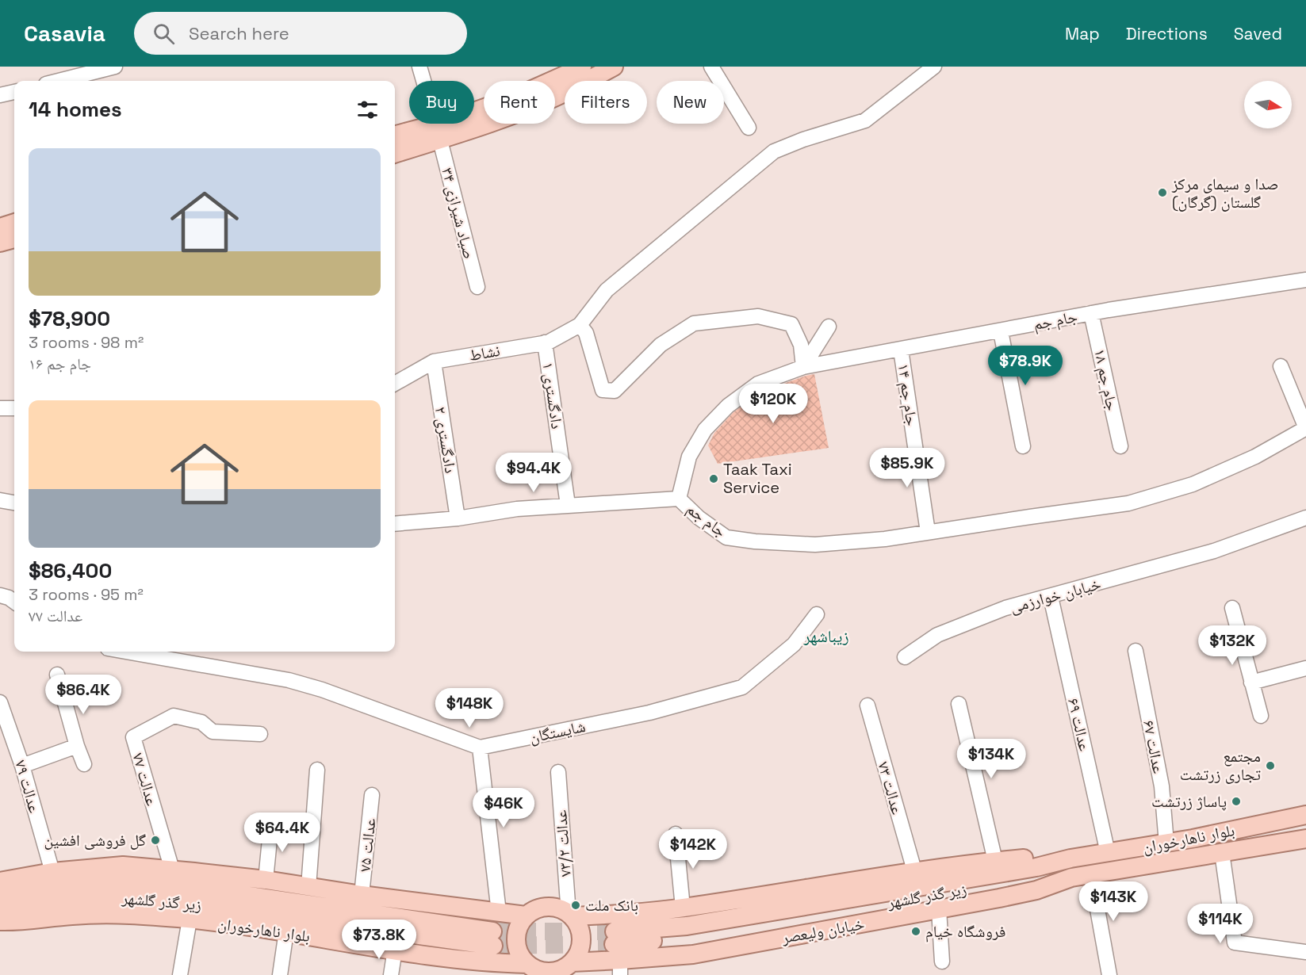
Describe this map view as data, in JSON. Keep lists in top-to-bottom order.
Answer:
{
  "streets": {
    "main road": ["بلوار ناهارخوران", "زیر گذر گلشهر", "خیابان ولیعصر"],
    "street": [
      "صیاد شیرازی ۳۴",
      "جام جم",
      "نشاط",
      "۱۸ جام جم",
      "۱۴ جام جم",
      "دادگستری ۱",
      "دادگستری ۲",
      "خیابان خوارزمی",
      "عدالت ۶۹",
      "شایستگان",
      "عدالت ۶۷",
      "عدالت ۷۷",
      "عدالت ۷۹",
      "عدالت ۷۳",
      "عدالت ۷۳/۲",
      "۷۵ عدالت"
    ]
  },
  "crossings": [
    ["جام جم", "۱۸ جام جم"],
    ["جام جم", "۱۴ جام جم"],
    ["نشاط", "دادگستری ۱"],
    ["نشاط", "دادگستری ۲"],
    ["خیابان خوارزمی", "عدالت ۶۹"],
    ["عدالت ۶۹", "بلوار ناهارخوران"],
    ["عدالت ۶۷", "بلوار ناهارخوران"],
    ["بلوار ناهارخوران", "عدالت ۷۳/۲"],
    ["بلوار ناهارخوران", "زیر گذر گلشهر"],
    ["بلوار ناهارخوران", "خیابان ولیعصر"],
    ["عدالت ۷۳/۲", "خیابان ولیعصر"],
    ["زیر گذر گلشهر", "خیابان ولیعصر"]
  ],
  "districts": ["زیباشهر"],
  "places": [
    "صدا و سیمای مرکز گلستان (گرگان)",
    "Taak Taxi Service",
    "مجتمع تجاری زرتشت",
    "پاساژ زرتشت",
    "گل فروشی افشین",
    "بانک ملت",
    "فروشگاه خیام"
  ],
  "north": "right",
  "page": {
    "header": "Casavia",
    "search": "Search here",
    "nav": ["Map", "Directions", "Saved"],
    "chip": [
      "Buy",
      "Rent",
      "Filters",
      "New"
    ],
    "heading": "14 homes",
    "list": [
      {
        "name": "$78,900",
        "note": "3 rooms · 98 m² · ۱۶ جام جم"
      },
      {
        "name": "$86,400",
        "note": "3 rooms · 95 m² · عدالت ۷۷"
      }
    ],
    "price": [
      "$78.9K",
      "$120K",
      "$85.9K",
      "$94.4K",
      "$132K",
      "$86.4K",
      "$148K",
      "$134K",
      "$46K",
      "$64.4K",
      "$142K",
      "$143K",
      "$114K",
      "$73.8K"
    ]
  }
}
